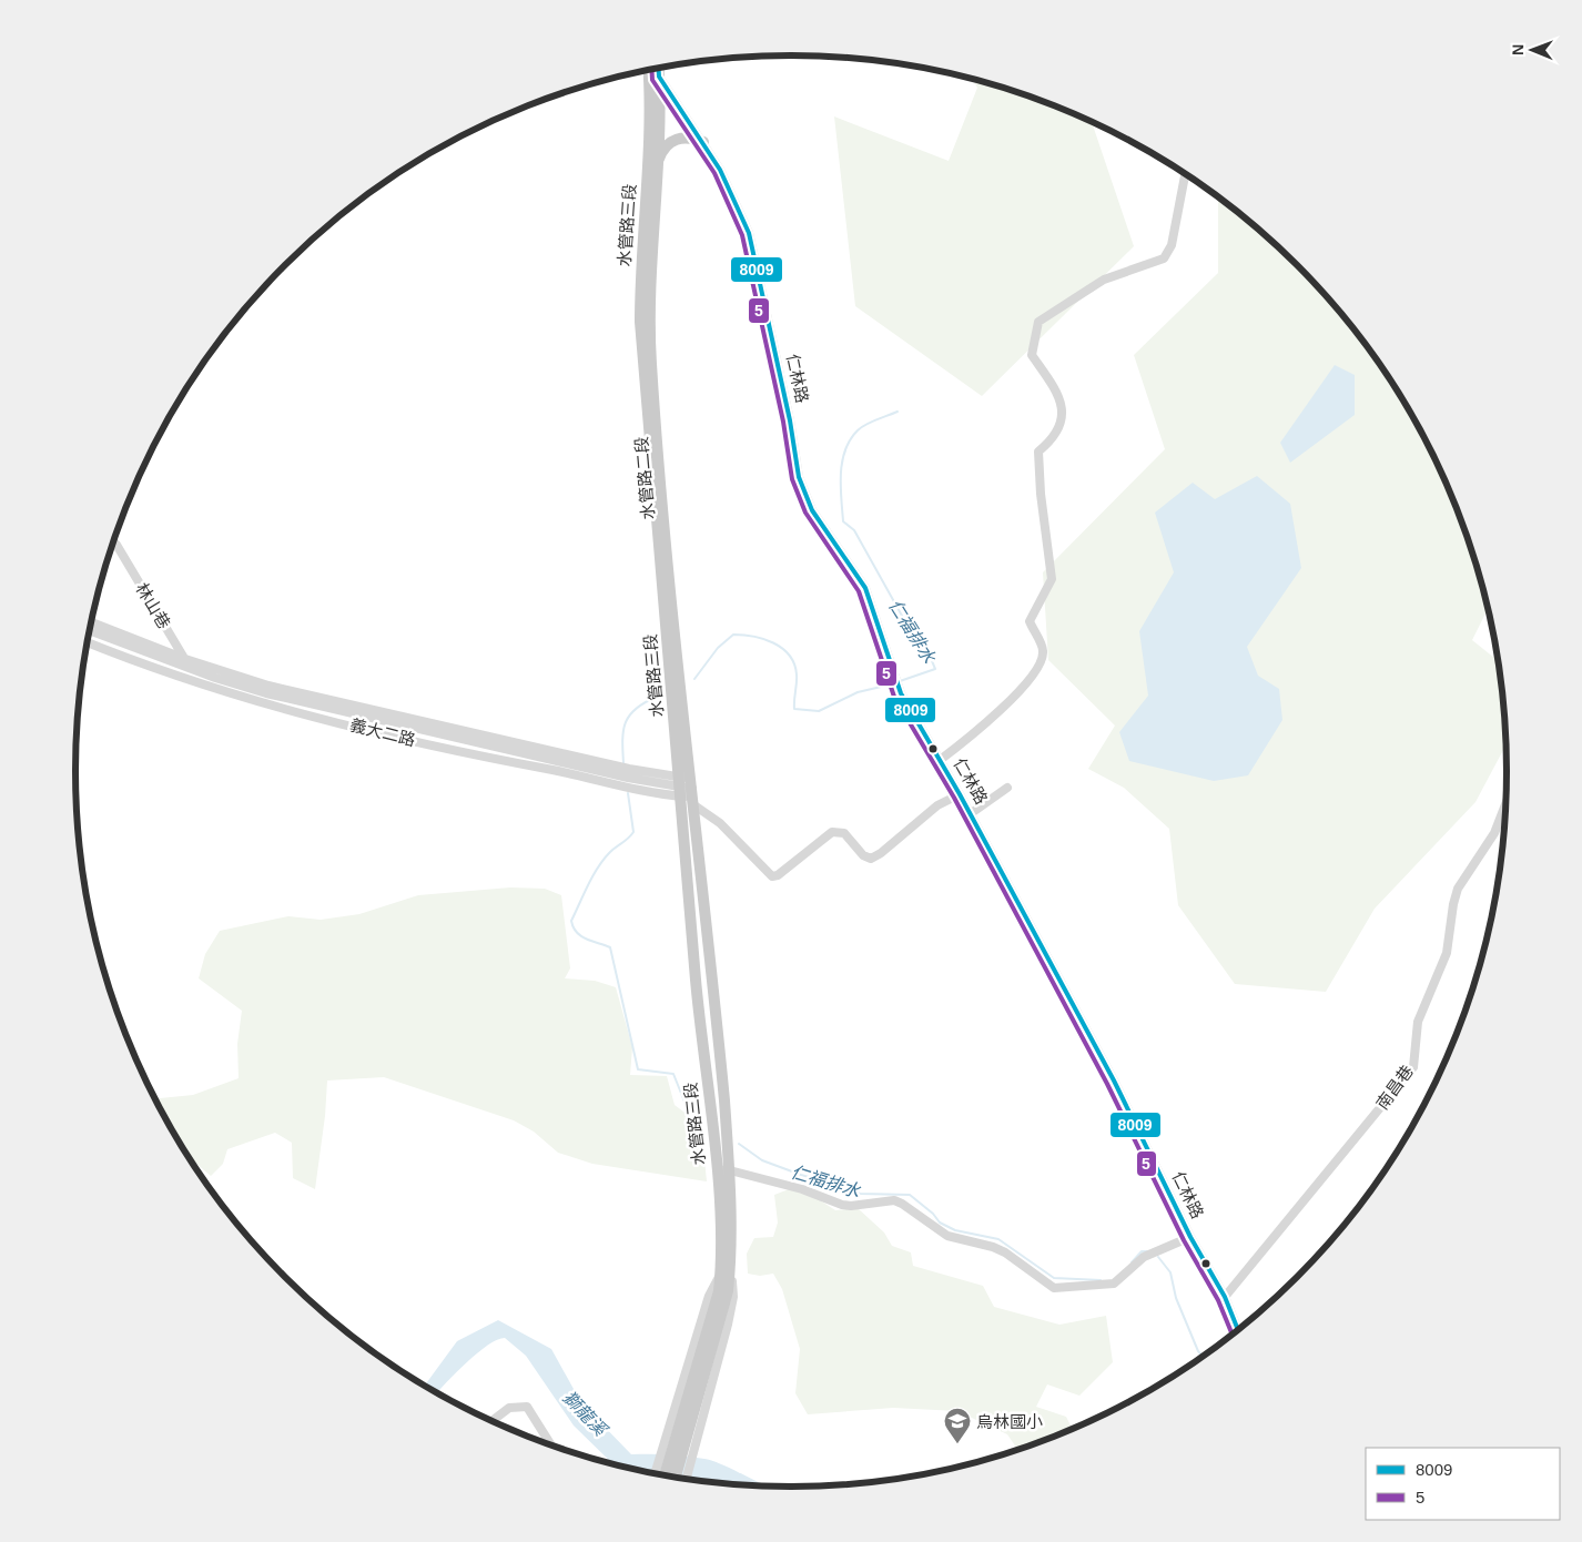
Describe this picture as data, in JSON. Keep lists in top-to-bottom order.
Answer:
{
  "streets": {
    "main road": ["水管路三段", "水管路二段"],
    "street": [
      "仁林路",
      "林山巷",
      "義大二路",
      "南昌巷"
    ]
  },
  "crossings": [
    ["水管路三段", "仁林路"],
    ["水管路三段", "水管路二段"],
    ["水管路三段", "義大二路"],
    ["仁林路", "南昌巷"],
    ["水管路二段", "義大二路"],
    ["林山巷", "義大二路"]
  ],
  "water": ["仁福排水", "獅龍溪"],
  "places": {
    "school or university": ["烏林國小"]
  },
  "lines": ["transit line 8009", "transit line 5"],
  "legend": ["8009", "5"],
  "north": "left"
}
